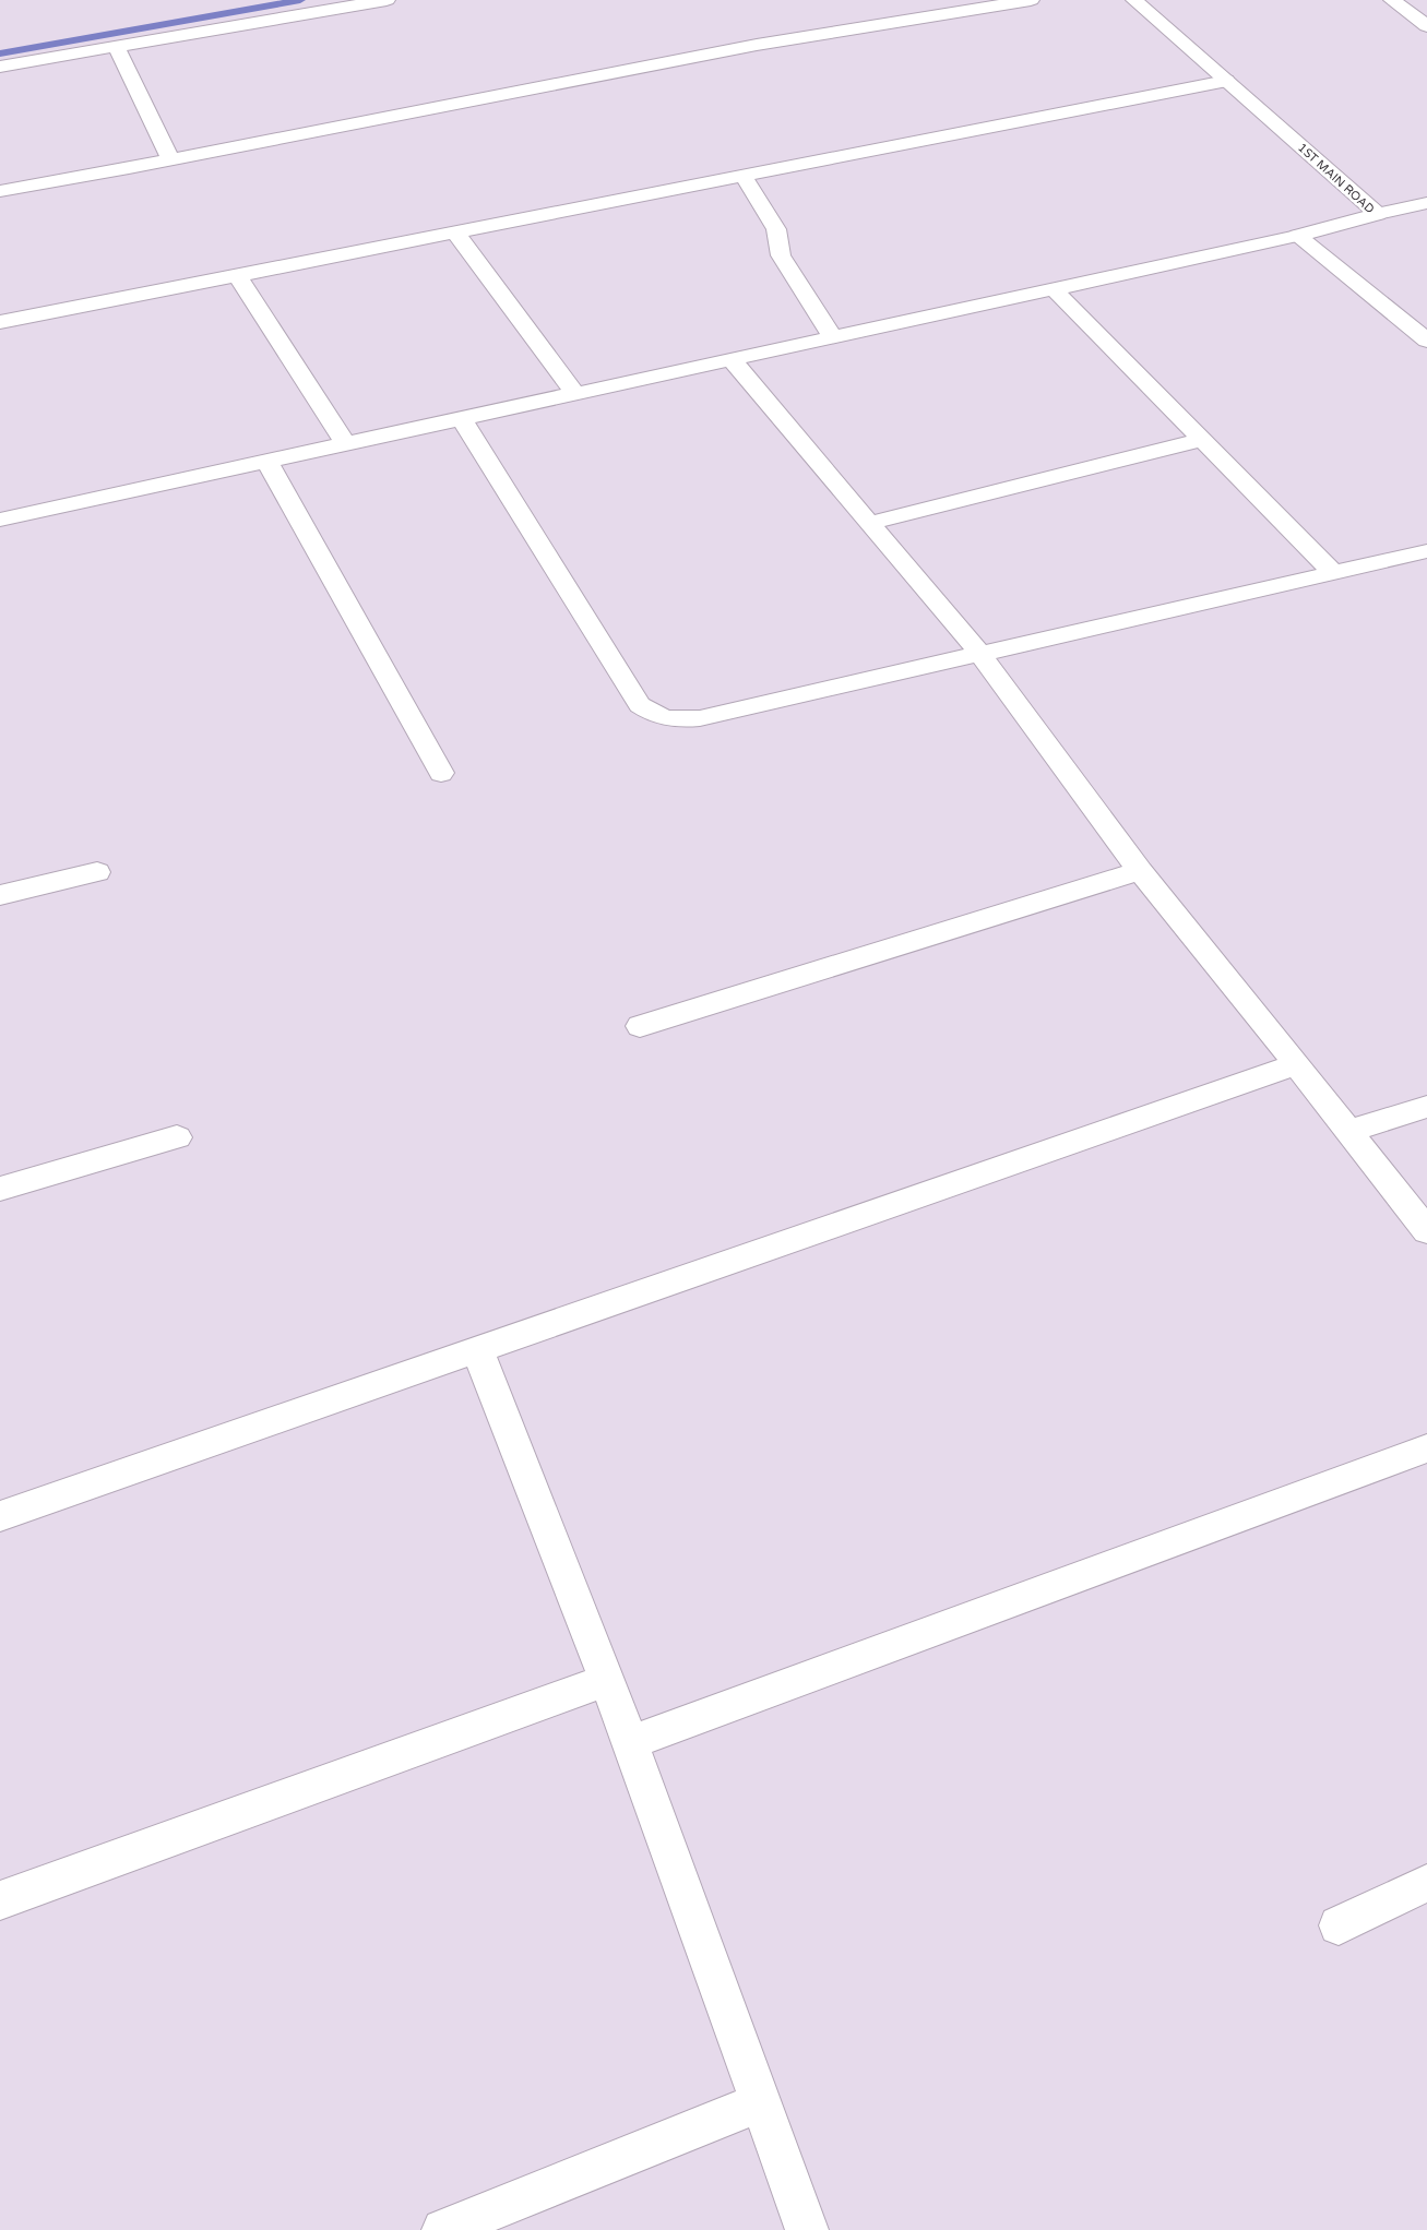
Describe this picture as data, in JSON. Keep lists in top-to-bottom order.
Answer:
{
  "streets": {
    "street": ["1ST MAIN ROAD"]
  }
}
